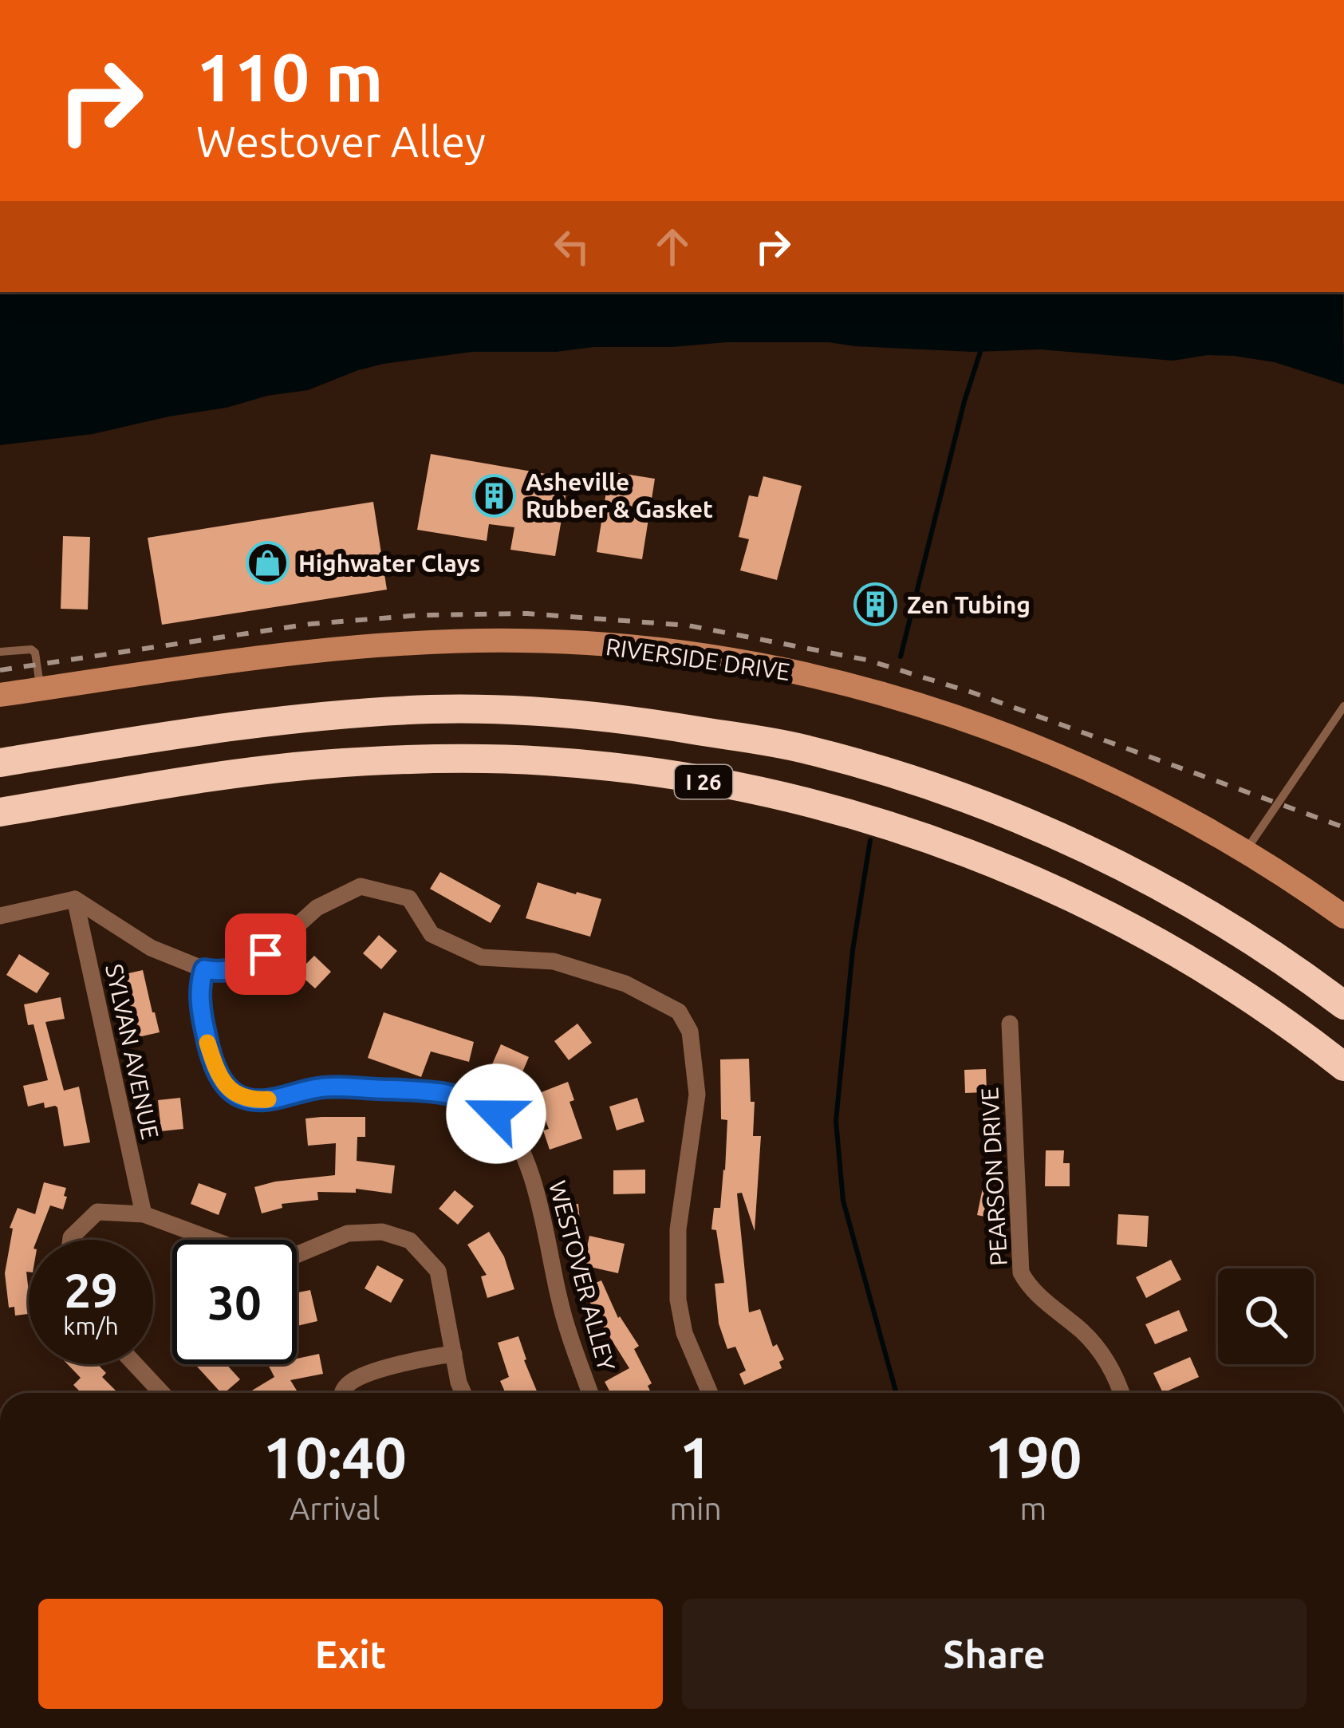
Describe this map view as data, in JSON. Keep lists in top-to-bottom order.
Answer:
{
  "streets": {
    "highway": ["I 26"],
    "main road": ["RIVERSIDE DRIVE"],
    "street": ["SYLVAN AVENUE", "PEARSON DRIVE", "WESTOVER ALLEY"]
  },
  "places": {
    "building": ["Asheville Rubber & Gasket", "Zen Tubing"],
    "shop": ["Highwater Clays"]
  },
  "page": {
    "turn": ["110 m", "Westover Alley"],
    "speed": "29 km/h",
    "limit": "30",
    "eta": [
      "10:40",
      "Arrival",
      "1",
      "min",
      "190",
      "m"
    ],
    "buttons": ["Exit", "Share"]
  }
}
